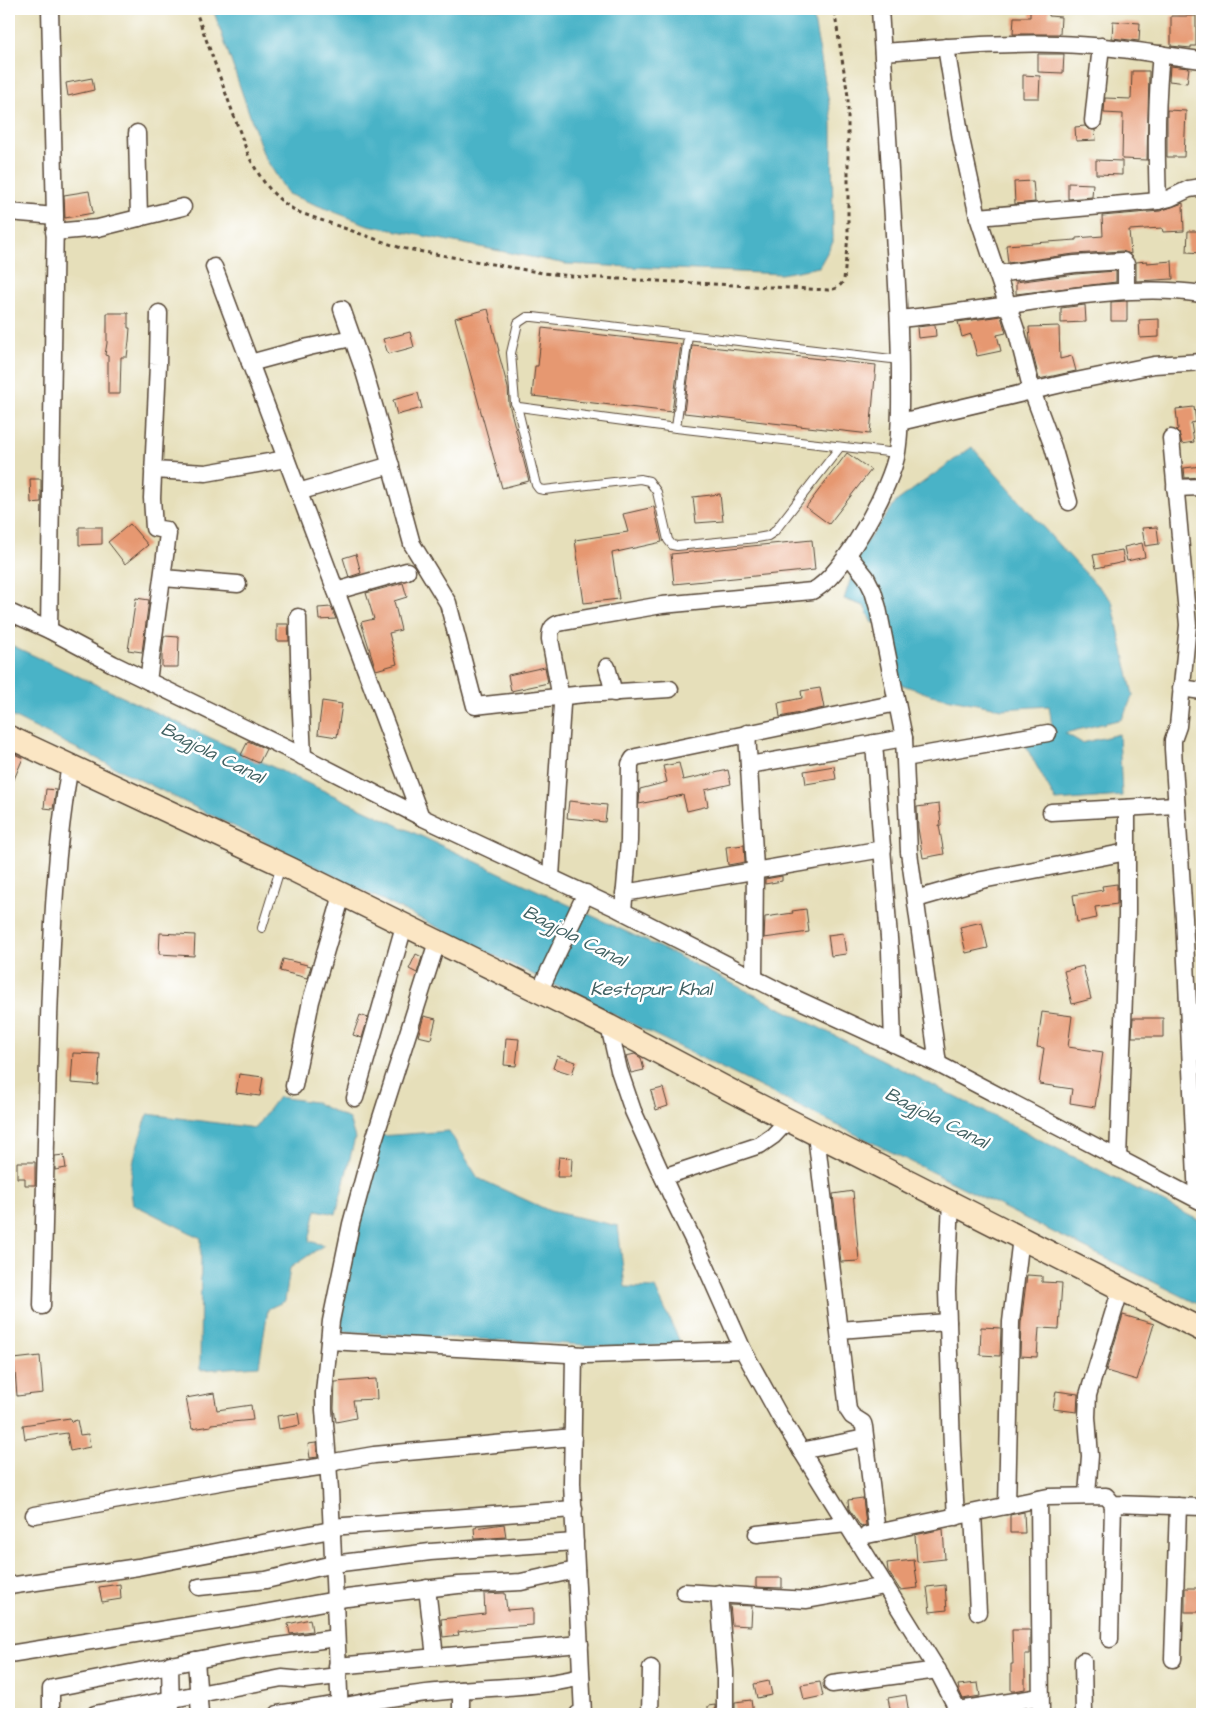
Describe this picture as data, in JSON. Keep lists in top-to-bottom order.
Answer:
{
  "water": ["Bagjola Canal", "Kestopur Khal"]
}
